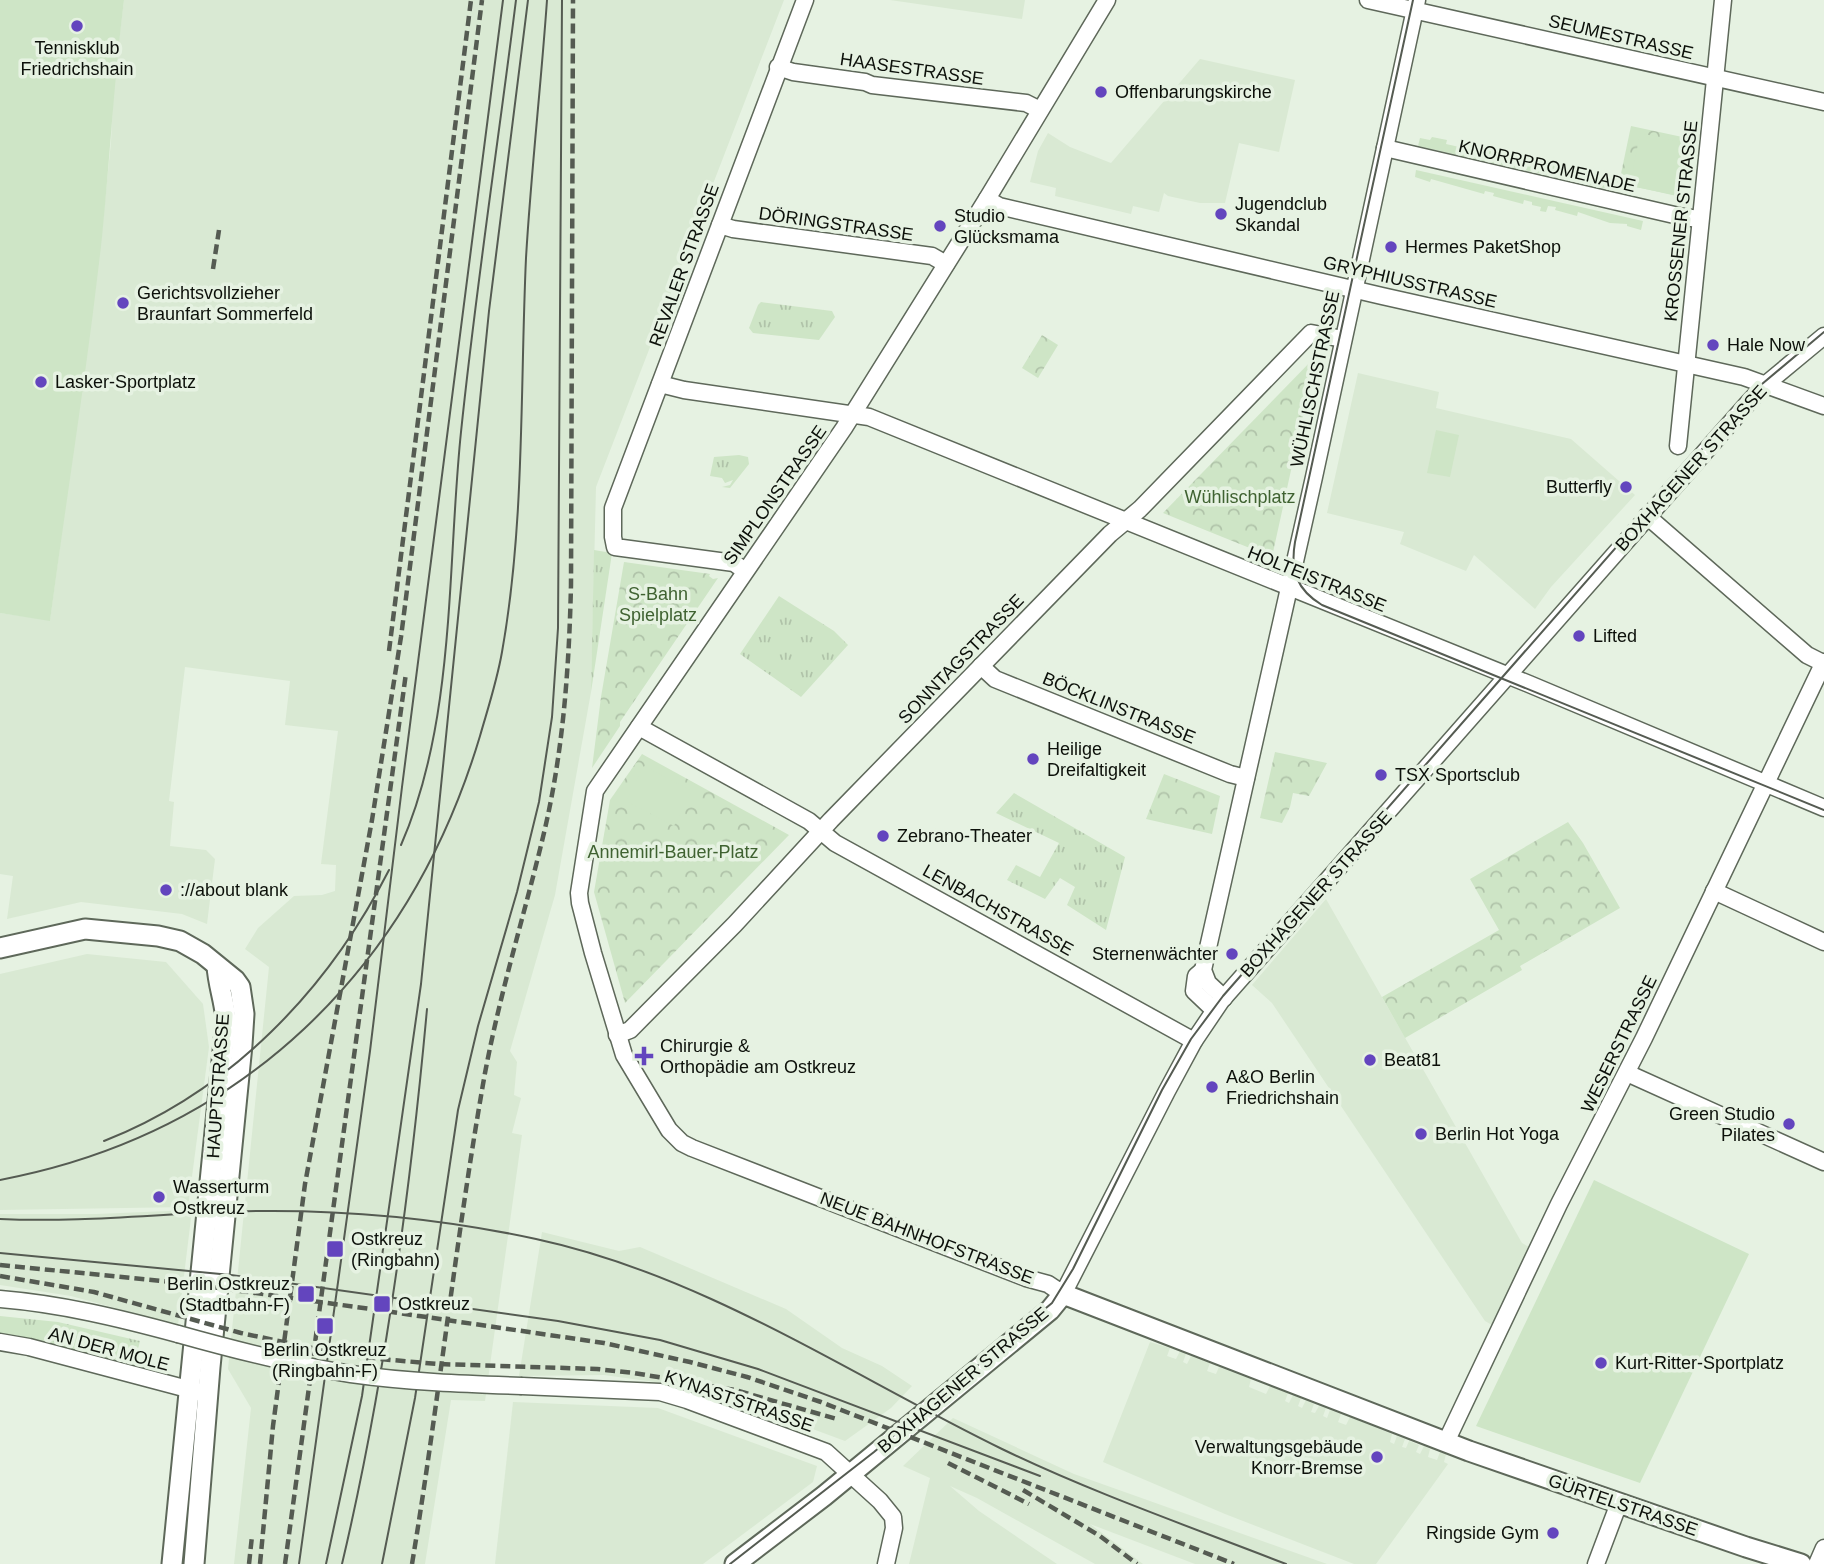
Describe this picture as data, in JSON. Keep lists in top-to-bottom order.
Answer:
{
  "streets": {
    "main road": [
      "BOXHAGENER STRASSE",
      "HAUPTSTRASSE",
      "NEUE BAHNHOFSTRASSE",
      "GÜRTELSTRASSE"
    ],
    "street": [
      "SEUMESTRASSE",
      "HAASESTRASSE",
      "KNORRPROMENADE",
      "KROSSENER STRASSE",
      "DÖRINGSTRASSE",
      "REVALER STRASSE",
      "GRYPHIUSSTRASSE",
      "WÜHLISCHSTRASSE",
      "SIMPLONSTRASSE",
      "HOLTEISTRASSE",
      "SONNTAGSTRASSE",
      "BÖCKLINSTRASSE",
      "LENBACHSTRASSE",
      "WESERSTRASSE",
      "AN DER MOLE",
      "KYNASTSTRASSE"
    ]
  },
  "crossings": [
    ["SEUMESTRASSE", "KROSSENER STRASSE"],
    ["SEUMESTRASSE", "WÜHLISCHSTRASSE"],
    ["HAASESTRASSE", "REVALER STRASSE"],
    ["HAASESTRASSE", "SIMPLONSTRASSE"],
    ["KNORRPROMENADE", "KROSSENER STRASSE"],
    ["KNORRPROMENADE", "WÜHLISCHSTRASSE"],
    ["KROSSENER STRASSE", "GRYPHIUSSTRASSE"],
    ["DÖRINGSTRASSE", "REVALER STRASSE"],
    ["DÖRINGSTRASSE", "SIMPLONSTRASSE"],
    ["REVALER STRASSE", "SIMPLONSTRASSE"],
    ["REVALER STRASSE", "HOLTEISTRASSE"],
    ["GRYPHIUSSTRASSE", "WÜHLISCHSTRASSE"],
    ["GRYPHIUSSTRASSE", "BOXHAGENER STRASSE"],
    ["GRYPHIUSSTRASSE", "SIMPLONSTRASSE"],
    ["WÜHLISCHSTRASSE", "BOXHAGENER STRASSE"],
    ["WÜHLISCHSTRASSE", "HOLTEISTRASSE"],
    ["WÜHLISCHSTRASSE", "SONNTAGSTRASSE"],
    ["WÜHLISCHSTRASSE", "BÖCKLINSTRASSE"],
    ["BOXHAGENER STRASSE", "HOLTEISTRASSE"],
    ["BOXHAGENER STRASSE", "LENBACHSTRASSE"],
    ["BOXHAGENER STRASSE", "NEUE BAHNHOFSTRASSE"],
    ["BOXHAGENER STRASSE", "KYNASTSTRASSE"],
    ["SIMPLONSTRASSE", "HOLTEISTRASSE"],
    ["SIMPLONSTRASSE", "SONNTAGSTRASSE"],
    ["SIMPLONSTRASSE", "LENBACHSTRASSE"],
    ["SIMPLONSTRASSE", "NEUE BAHNHOFSTRASSE"],
    ["HOLTEISTRASSE", "SONNTAGSTRASSE"],
    ["HOLTEISTRASSE", "WESERSTRASSE"],
    ["SONNTAGSTRASSE", "BÖCKLINSTRASSE"],
    ["SONNTAGSTRASSE", "LENBACHSTRASSE"],
    ["SONNTAGSTRASSE", "NEUE BAHNHOFSTRASSE"],
    ["WESERSTRASSE", "NEUE BAHNHOFSTRASSE"],
    ["WESERSTRASSE", "GÜRTELSTRASSE"],
    ["HAUPTSTRASSE", "AN DER MOLE"],
    ["NEUE BAHNHOFSTRASSE", "GÜRTELSTRASSE"]
  ],
  "parks": ["Wühlischplatz", "S-Bahn Spielplatz", "Annemirl-Bauer-Platz"],
  "places": {
    "other": [
      "Tennisklub Friedrichshain",
      "Offenbarungskirche",
      "Jugendclub Skandal",
      "Studio Glücksmama",
      "Hermes PaketShop",
      "Gerichtsvollzieher Braunfart Sommerfeld",
      "Hale Now",
      "Lasker-Sportplatz",
      "Butterfly",
      "Lifted",
      "Heilige Dreifaltigkeit",
      "TSX Sportsclub",
      "Zebrano-Theater",
      "://about blank",
      "Sternenwächter",
      "Beat81",
      "A&O Berlin Friedrichshain",
      "Green Studio Pilates",
      "Berlin Hot Yoga",
      "Wasserturm Ostkreuz",
      "Kurt-Ritter-Sportplatz",
      "Verwaltungsgebäude Knorr-Bremse",
      "Ringside Gym"
    ],
    "health": ["Chirurgie & Orthopädie am Ostkreuz"],
    "transit": [
      "Ostkreuz (Ringbahn)",
      "Berlin Ostkreuz (Stadtbahn-F)",
      "Ostkreuz",
      "Berlin Ostkreuz (Ringbahn-F)"
    ]
  }
}
